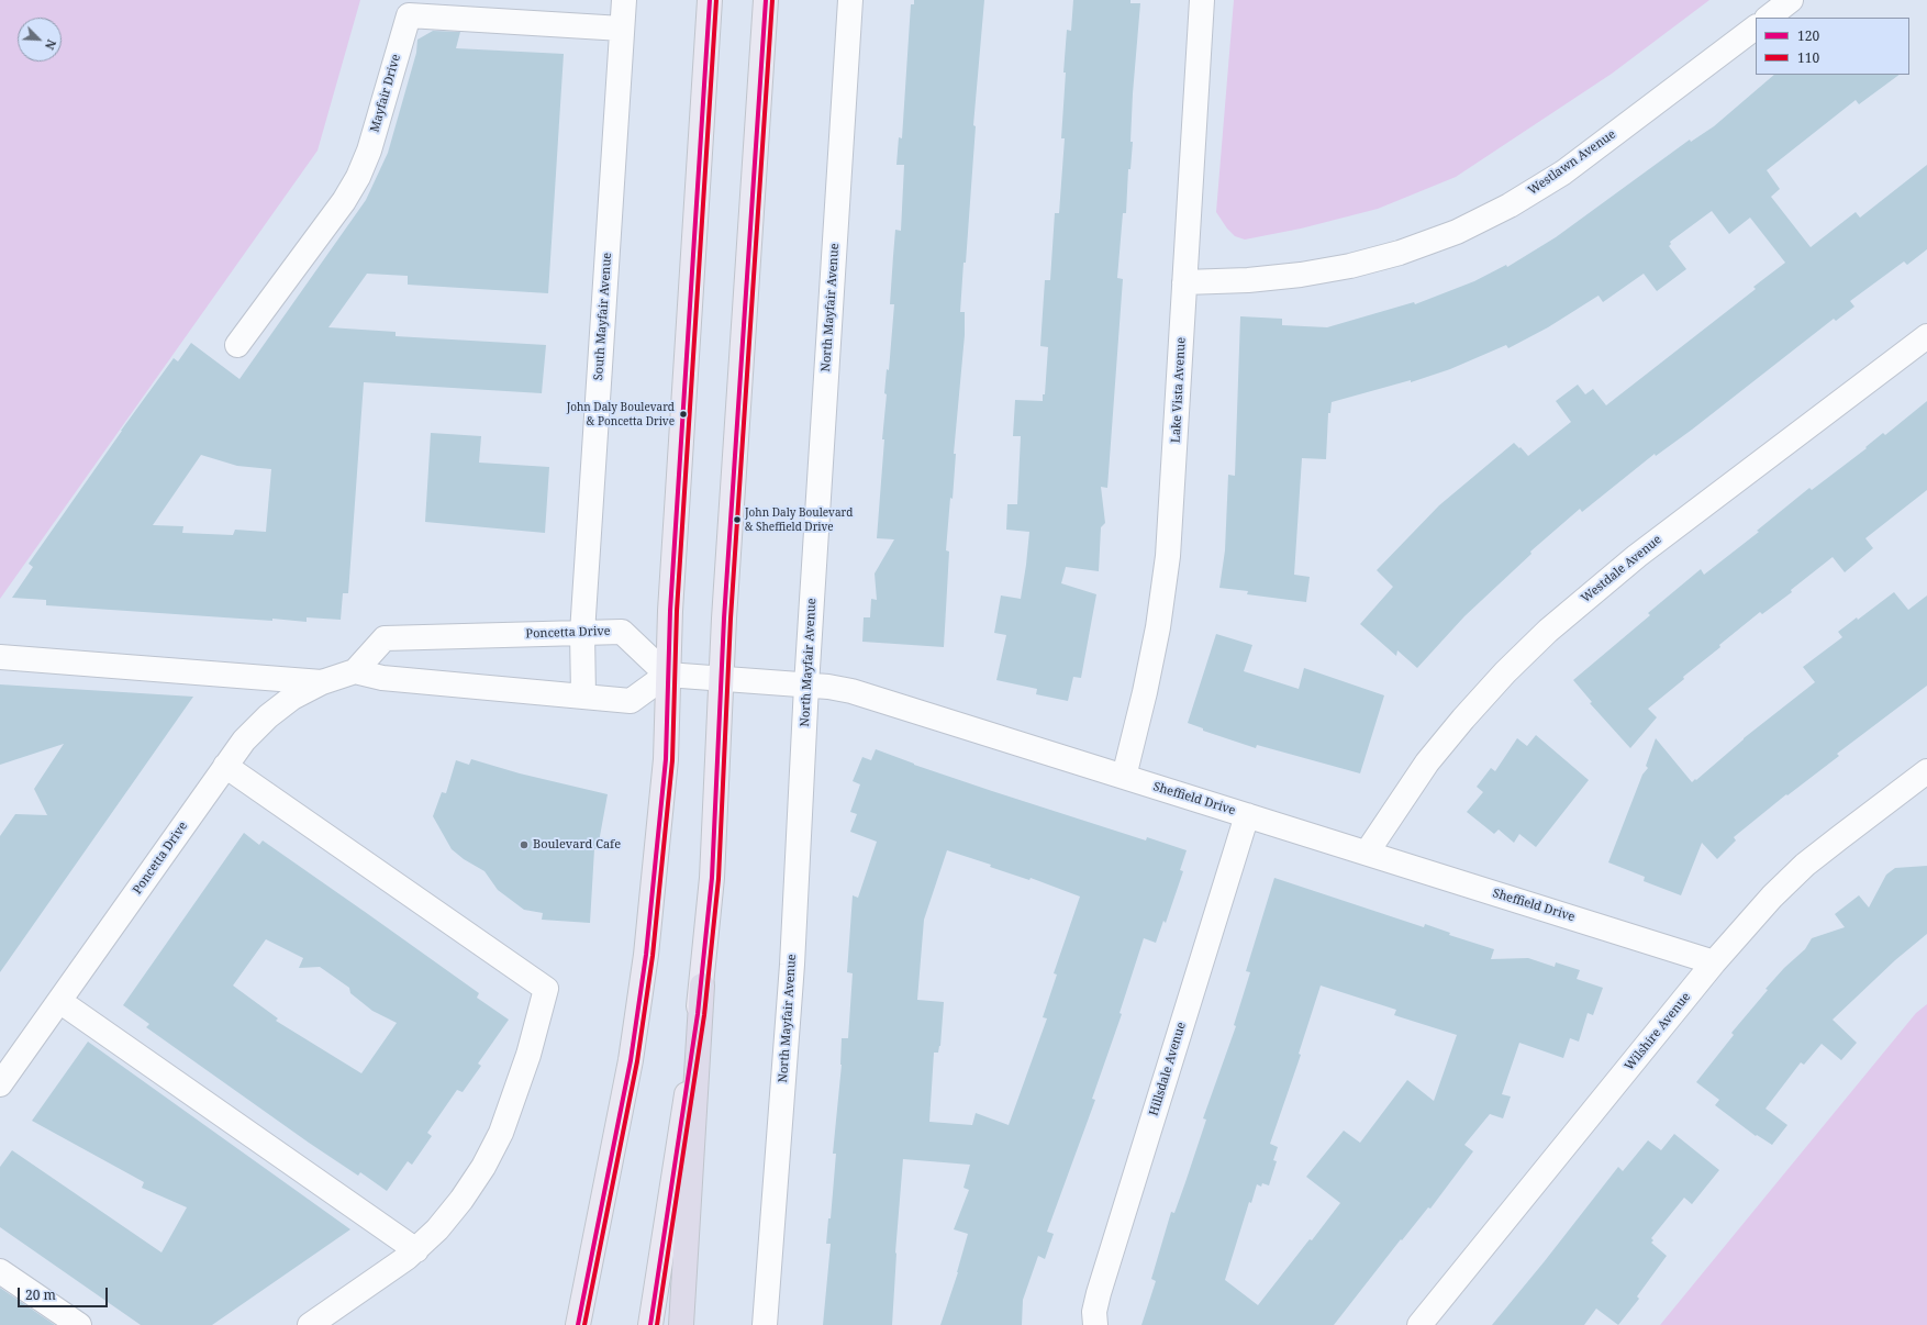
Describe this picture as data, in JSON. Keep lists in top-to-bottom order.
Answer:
{
  "streets": {
    "street": [
      "Mayfair Drive",
      "Westlawn Avenue",
      "North Mayfair Avenue",
      "South Mayfair Avenue",
      "Lake Vista Avenue",
      "Westdale Avenue",
      "Poncetta Drive",
      "Sheffield Drive",
      "Wilshire Avenue",
      "Hillsdale Avenue"
    ]
  },
  "crossings": [
    ["Mayfair Drive", "South Mayfair Avenue"],
    ["Westlawn Avenue", "Lake Vista Avenue"],
    ["North Mayfair Avenue", "Sheffield Drive"],
    ["South Mayfair Avenue", "Poncetta Drive"],
    ["Lake Vista Avenue", "Sheffield Drive"],
    ["Westdale Avenue", "Sheffield Drive"],
    ["Poncetta Drive", "Sheffield Drive"],
    ["Sheffield Drive", "Wilshire Avenue"],
    ["Sheffield Drive", "Hillsdale Avenue"]
  ],
  "places": ["John Daly Boulevard & Poncetta Drive", "John Daly Boulevard & Sheffield Drive", "Boulevard Cafe"],
  "lines": ["transit line 120", "transit line 110"],
  "legend": ["120", "110"],
  "scale_bar": "20 m",
  "north": "bottom right"
}
